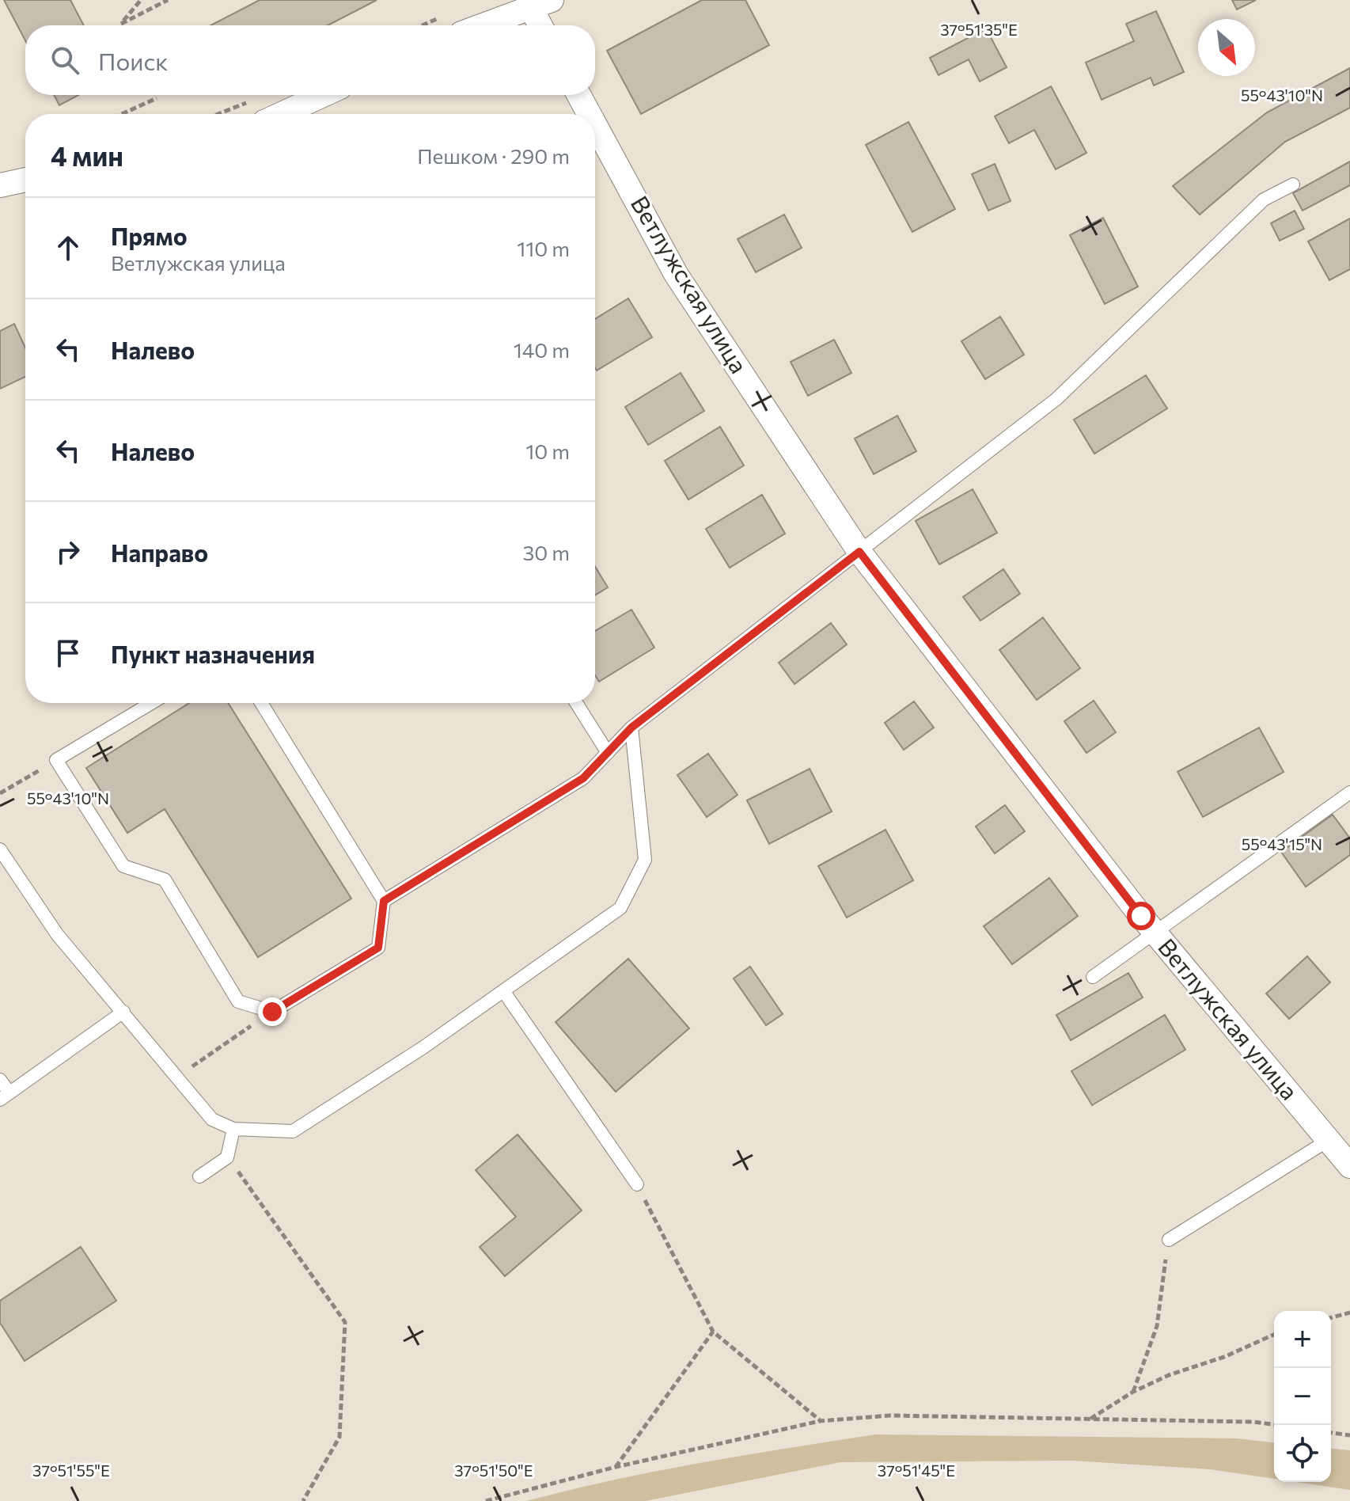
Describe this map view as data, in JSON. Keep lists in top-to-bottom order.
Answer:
{
  "streets": {
    "street": ["Ветлужская улица"]
  },
  "north": "bottom right",
  "page": {
    "search": "Поиск",
    "heading": ["4 мин", "Пешком · 290 m"],
    "list": [
      ["Прямо", "Ветлужская улица", "110 m"],
      ["Налево", "140 m"],
      ["Налево", "10 m"],
      ["Направо", "30 m"],
      "Пункт назначения"
    ],
    "map_buttons": ["+", "−"]
  },
  "coordinates": [
    "37°51'35\"E",
    "55°43'10\"N",
    "55°43'15\"N",
    "37°51'55\"E",
    "37°51'50\"E",
    "37°51'45\"E"
  ]
}
